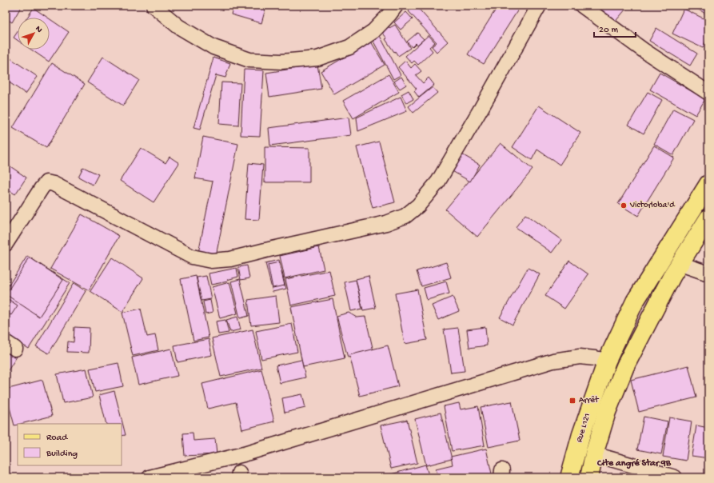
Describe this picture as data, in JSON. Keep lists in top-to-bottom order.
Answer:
{
  "streets": {
    "main road": ["Rue L121"]
  },
  "districts": ["Cite angré Star 9B"],
  "places": {
    "other": ["Victorloba'd"],
    "transit": ["Arrêt"]
  },
  "legend": ["Road", "Building"],
  "scale_bar": "20 m",
  "north": "top right"
}
